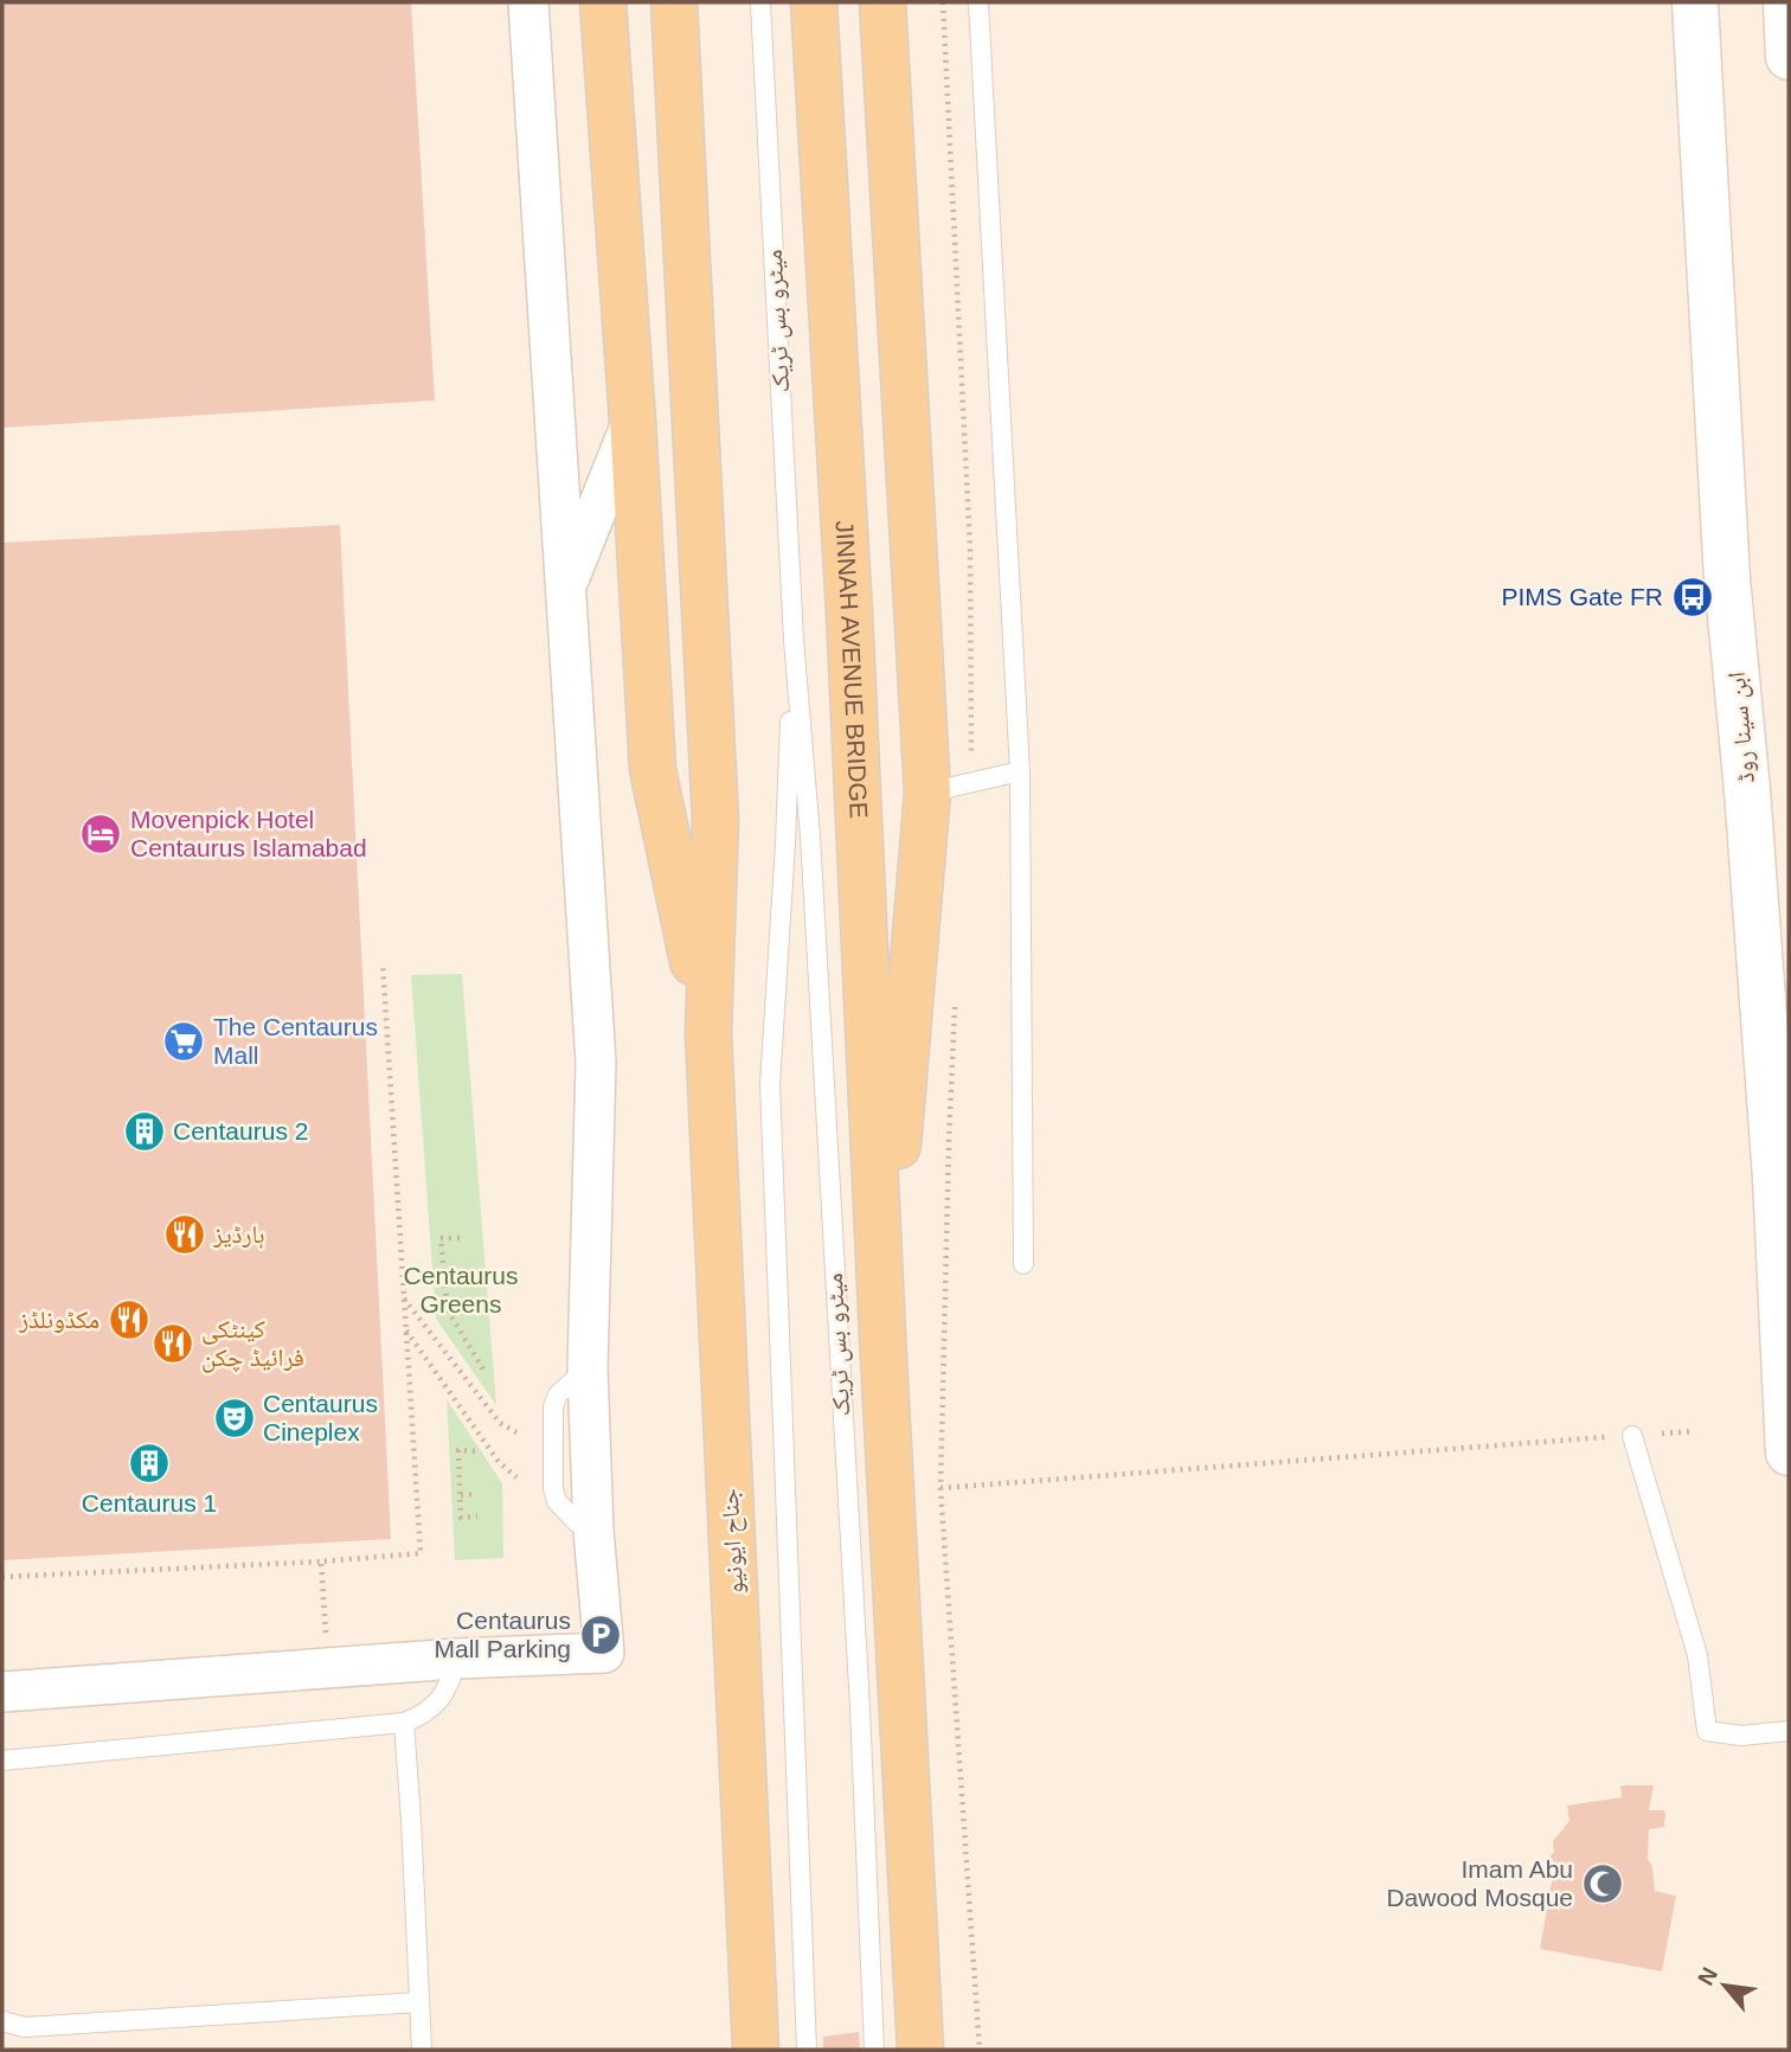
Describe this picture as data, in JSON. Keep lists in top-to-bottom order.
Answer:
{
  "streets": {
    "main road": ["JINNAH AVENUE BRIDGE", "ابن سینا روڈ", "جناح ایونیو"],
    "lane": ["میٹرو بس ٹریک"]
  },
  "parks": ["Centaurus Greens"],
  "places": {
    "bus stop": ["PIMS Gate FR"],
    "hotel": ["Movenpick Hotel Centaurus Islamabad"],
    "supermarket": ["The Centaurus Mall"],
    "building": ["Centaurus 2", "Centaurus 1"],
    "restaurant": ["ہارڈیز", "مکڈونلڈز", "کینٹکی فرائیڈ چکن"],
    "theatre": ["Centaurus Cineplex"],
    "parking": ["Centaurus Mall Parking"],
    "mosque": ["Imam Abu Dawood Mosque"]
  },
  "north": "top left"
}
